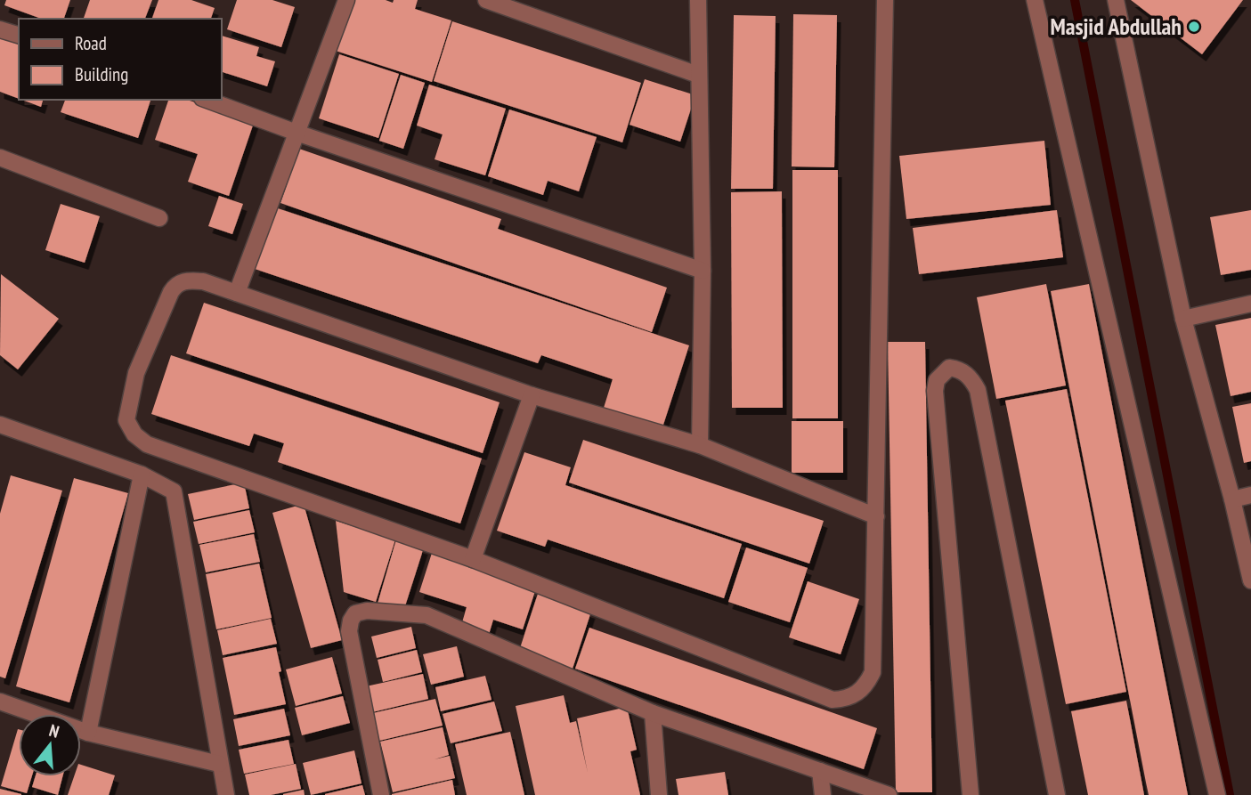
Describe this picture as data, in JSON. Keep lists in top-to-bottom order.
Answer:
{
  "places": ["Masjid Abdullah"],
  "legend": ["Road", "Building"],
  "north": "top"
}
